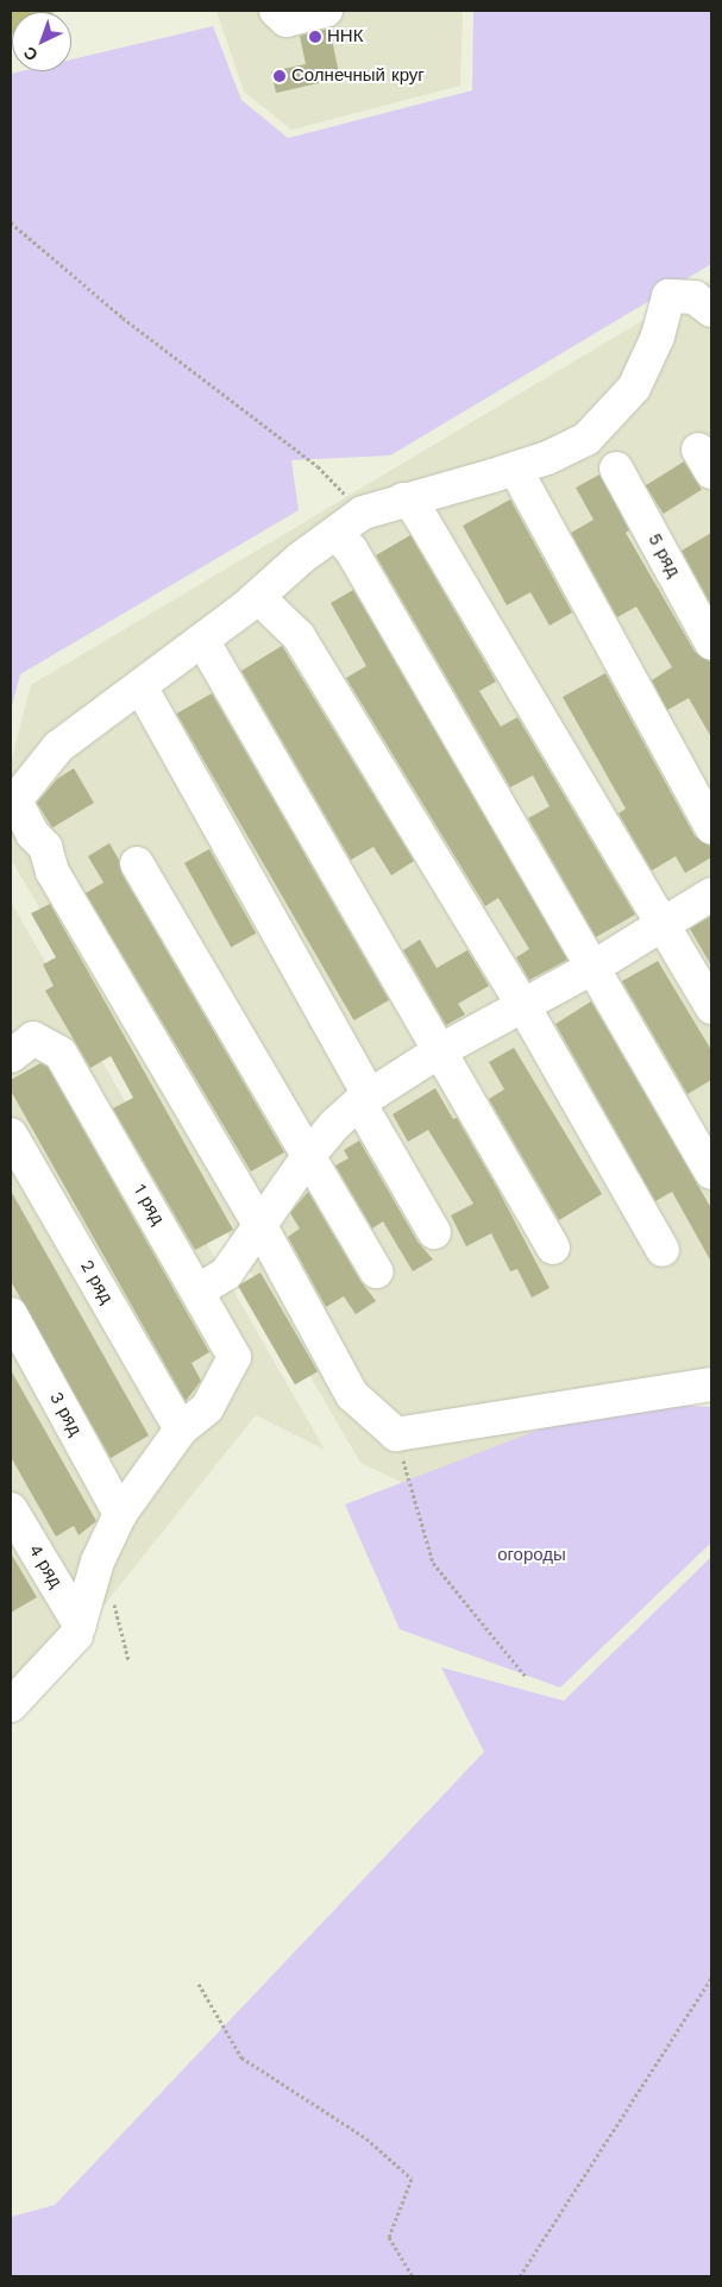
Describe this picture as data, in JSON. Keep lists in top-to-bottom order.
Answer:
{
  "streets": {
    "street": [
      "5 ряд",
      "1 ряд",
      "2 ряд",
      "3 ряд",
      "4 ряд"
    ]
  },
  "crossings": [
    ["1 ряд", "2 ряд"]
  ],
  "parks": ["огороды"],
  "places": ["ННК", "Солнечный круг"],
  "north": "bottom left"
}
